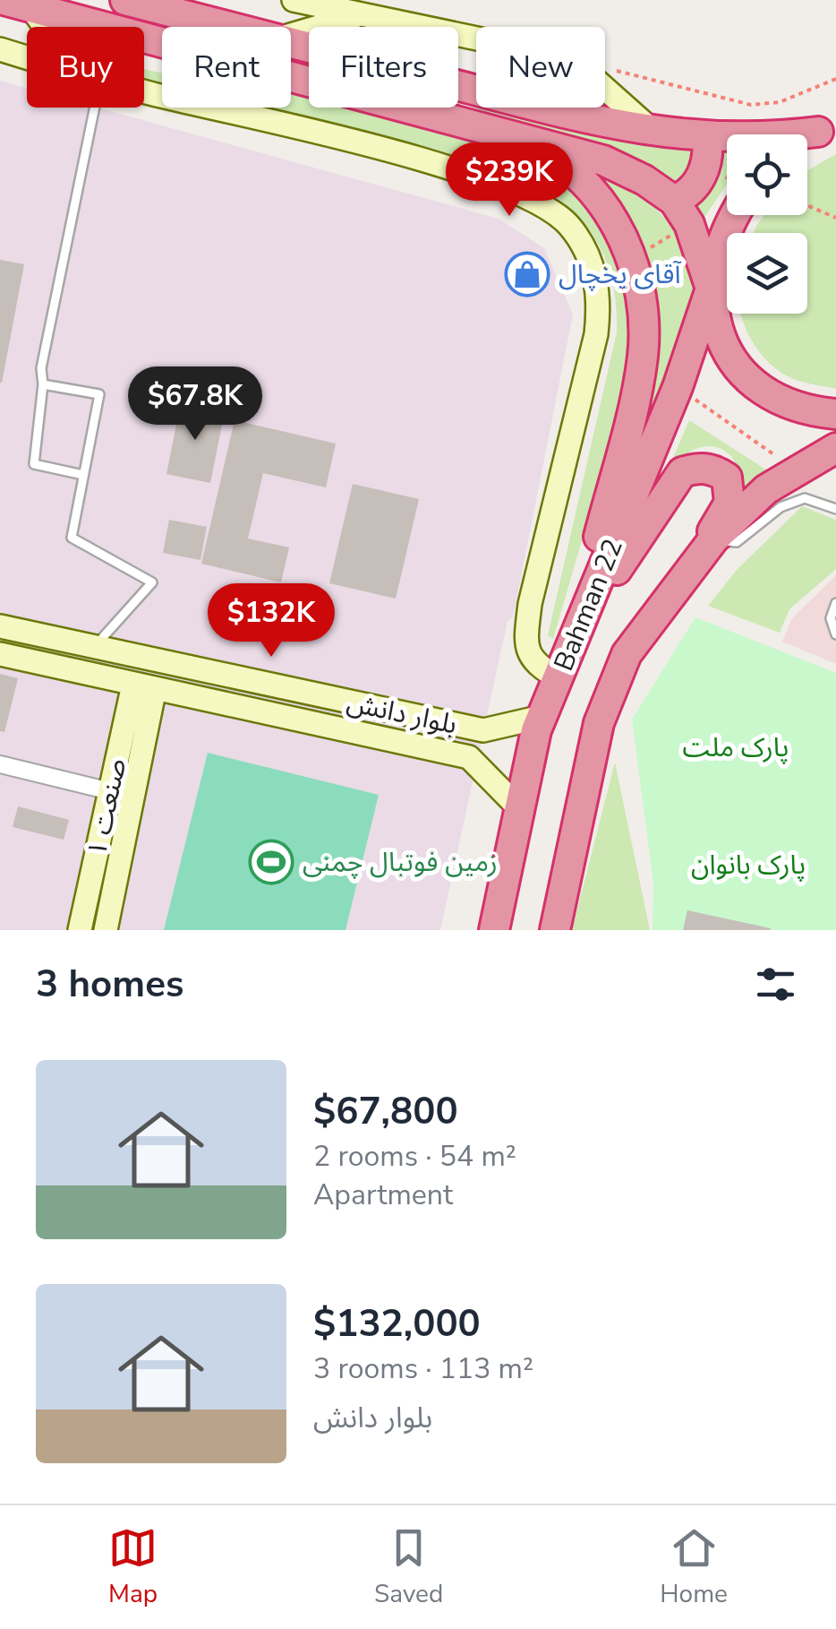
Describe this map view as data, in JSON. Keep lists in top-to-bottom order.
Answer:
{
  "streets": {
    "highway": ["Bahman 22"],
    "street": ["بلوار دانش", "صنعت ۱"]
  },
  "crossings": [
    ["Bahman 22", "بلوار دانش"],
    ["بلوار دانش", "صنعت ۱"]
  ],
  "parks": ["پارک ملت", "پارک بانوان"],
  "places": {
    "shop": ["آقای یخچال"],
    "sports": ["زمین فوتبال چمنی"]
  },
  "page": {
    "chip": [
      "Buy",
      "Rent",
      "Filters",
      "New"
    ],
    "price": ["$239K", "$67.8K", "$132K"],
    "heading": "3 homes",
    "list": [
      {
        "name": "$67,800",
        "note": "2 rooms · 54 m² · Apartment"
      },
      {
        "name": "$132,000",
        "note": "3 rooms · 113 m² · بلوار دانش"
      }
    ],
    "tabs": ["Map", "Saved", "Home"]
  }
}
